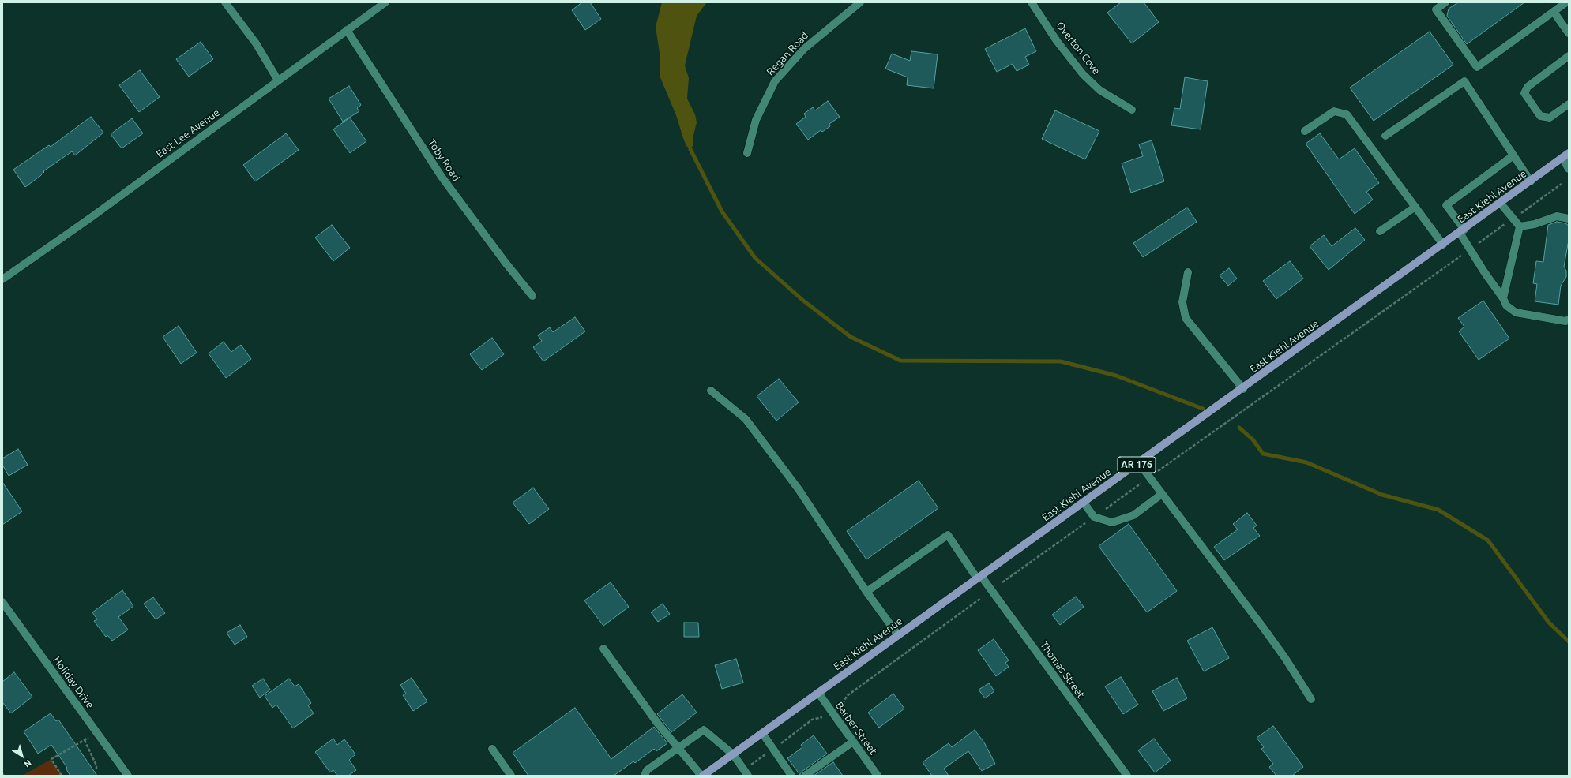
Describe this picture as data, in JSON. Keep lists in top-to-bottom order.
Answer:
{
  "streets": {
    "main road": ["East Kiehl Avenue", "AR 176"],
    "street": [
      "Overton Cove",
      "Regan Road",
      "East Lee Avenue",
      "Toby Road",
      "Thomas Street",
      "Holiday Drive",
      "Barber Street"
    ]
  },
  "crossings": [
    ["East Lee Avenue", "Toby Road"],
    ["East Kiehl Avenue", "Thomas Street"],
    ["East Kiehl Avenue", "Barber Street"]
  ],
  "north": "bottom right"
}
